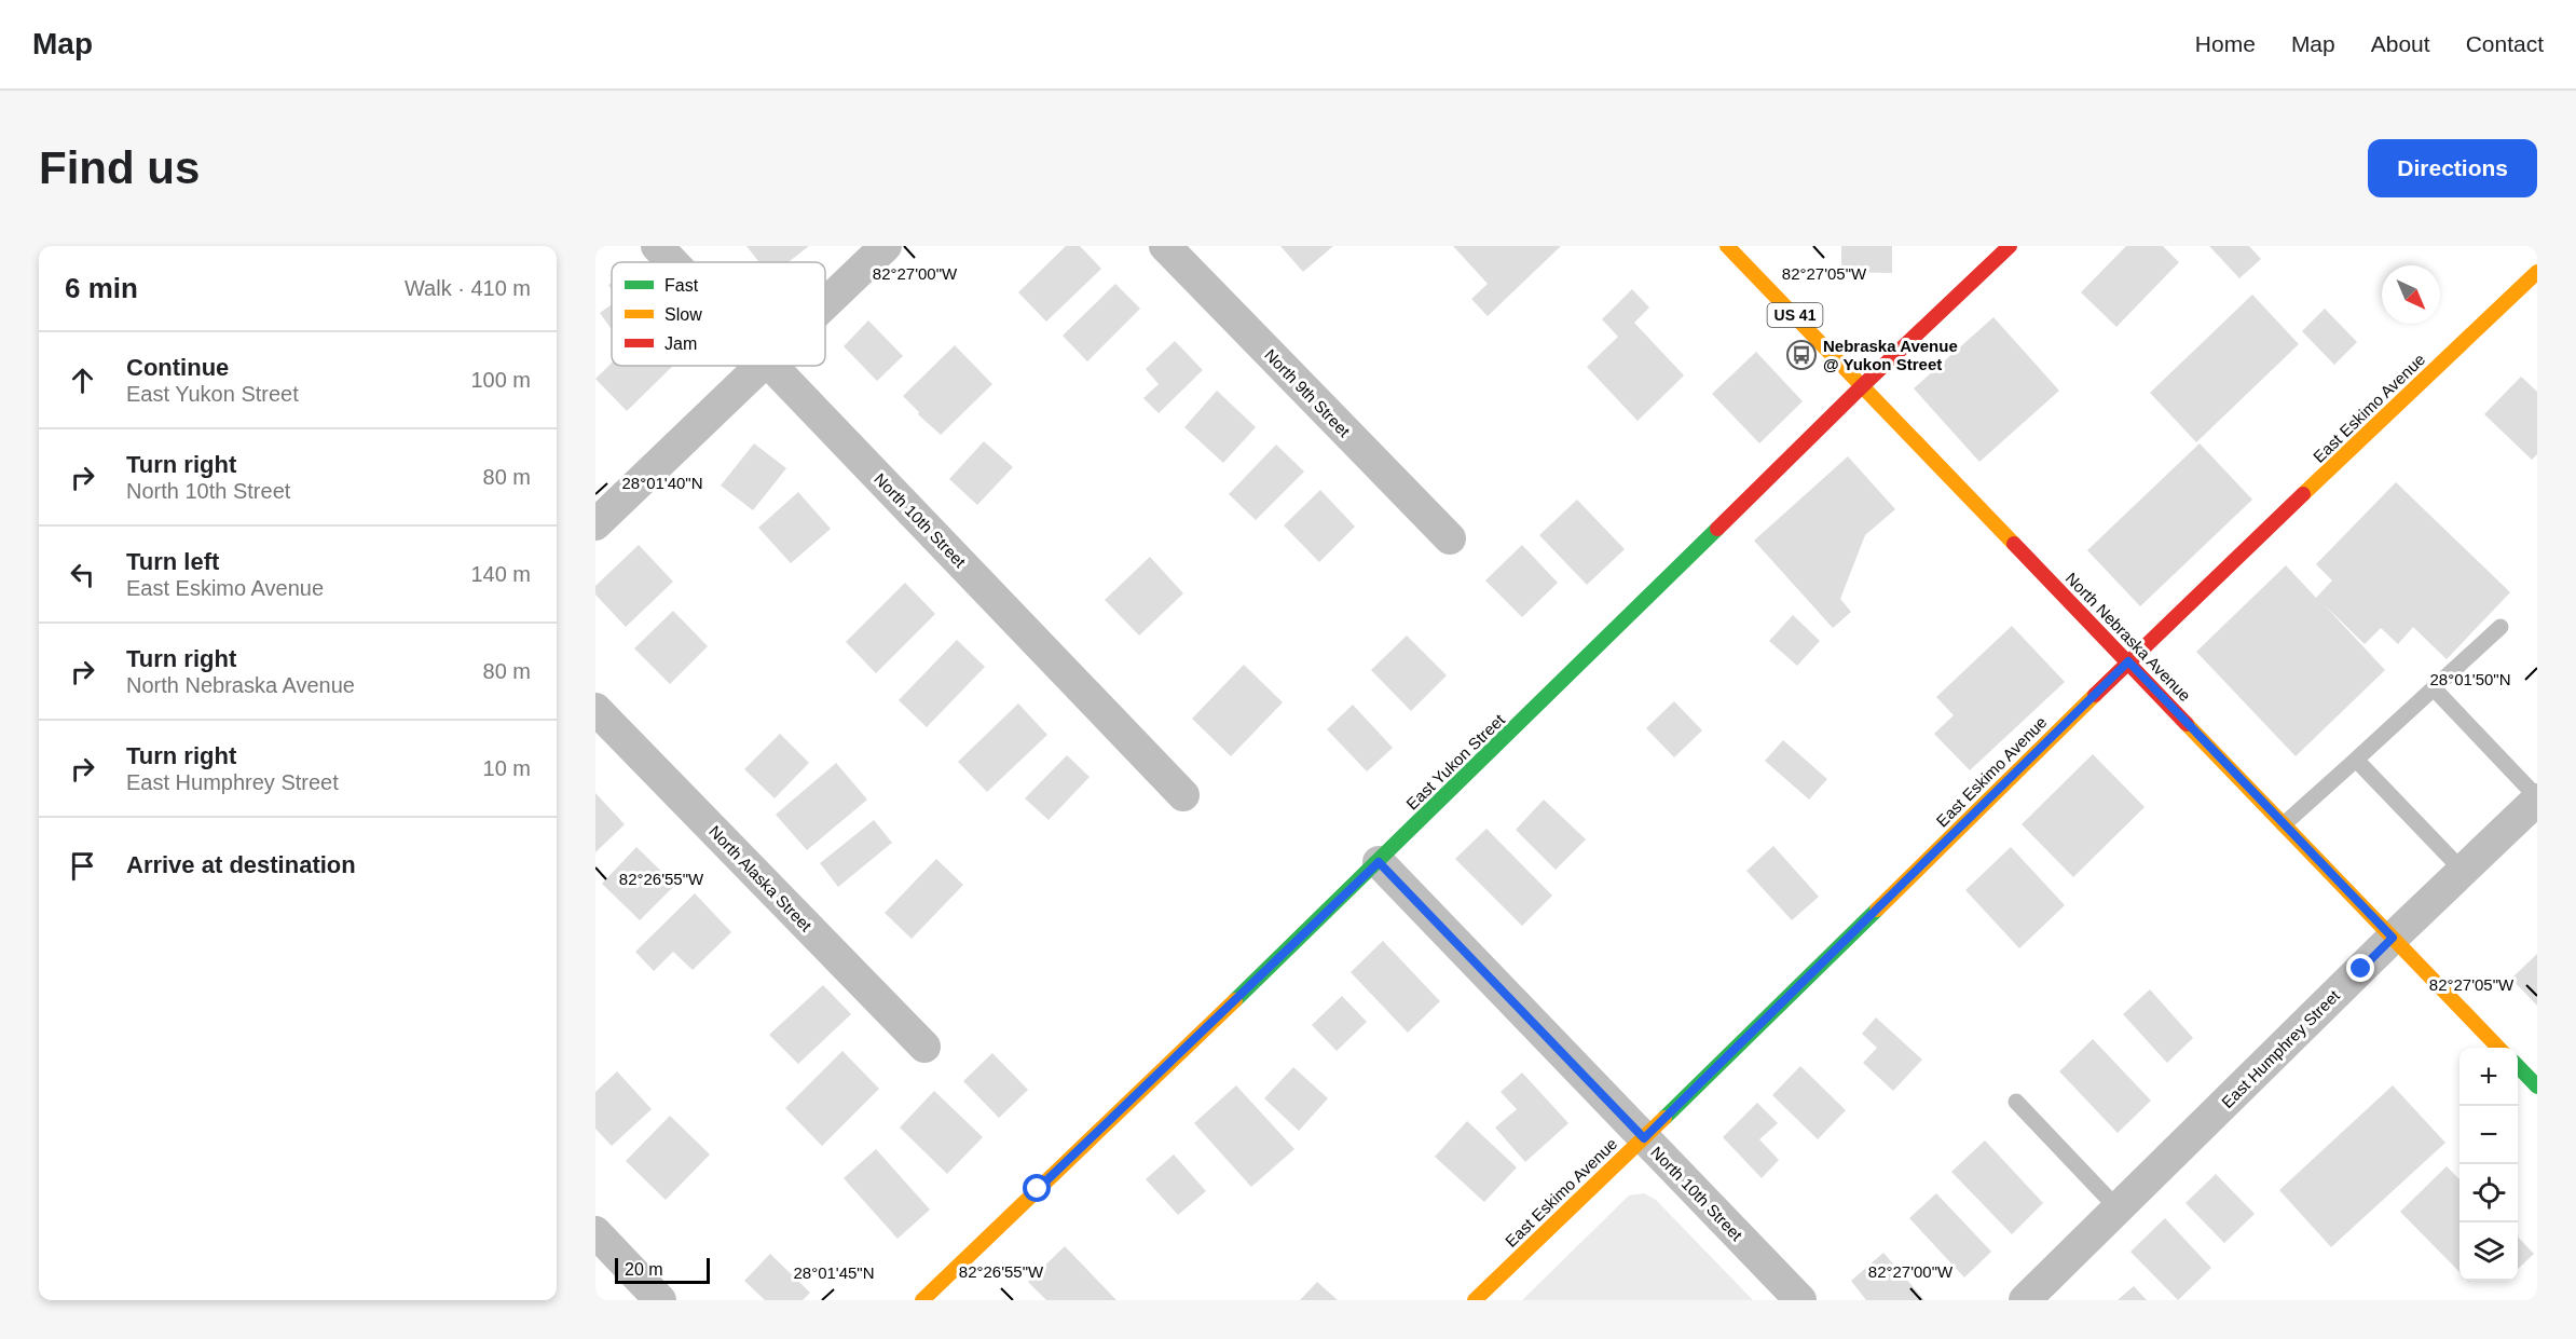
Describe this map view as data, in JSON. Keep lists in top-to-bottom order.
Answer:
{
  "streets": {
    "street": [
      "US 41",
      "North 9th Street",
      "East Eskimo Avenue",
      "North 10th Street",
      "North Nebraska Avenue",
      "East Yukon Street",
      "North Alaska Street",
      "East Humphrey Street"
    ]
  },
  "crossings": [
    ["East Eskimo Avenue", "North 10th Street"],
    ["East Eskimo Avenue", "North Nebraska Avenue"],
    ["North 10th Street", "East Yukon Street"],
    ["North Nebraska Avenue", "East Yukon Street"],
    ["North Nebraska Avenue", "East Humphrey Street"]
  ],
  "places": {
    "bus stop": ["Nebraska Avenue @ Yukon Street"]
  },
  "legend": ["Fast", "Slow", "Jam"],
  "scale_bar": "20 m",
  "north": "bottom right",
  "page": {
    "header": "Map",
    "nav": [
      "Home",
      "Map",
      "About",
      "Contact"
    ],
    "buttons": "Directions",
    "title": "Find us",
    "heading": ["6 min", "Walk · 410 m"],
    "list": [
      ["Continue", "East Yukon Street", "100 m"],
      ["Turn right", "North 10th Street", "80 m"],
      ["Turn left", "East Eskimo Avenue", "140 m"],
      ["Turn right", "North Nebraska Avenue", "80 m"],
      ["Turn right", "East Humphrey Street", "10 m"],
      "Arrive at destination"
    ],
    "map_buttons": ["+", "−"],
    "scale": "20 m"
  },
  "coordinates": [
    "82°27'00\"W",
    "82°27'05\"W",
    "28°01'40\"N",
    "28°01'50\"N",
    "82°26'55\"W",
    "28°01'45\"N"
  ]
}
